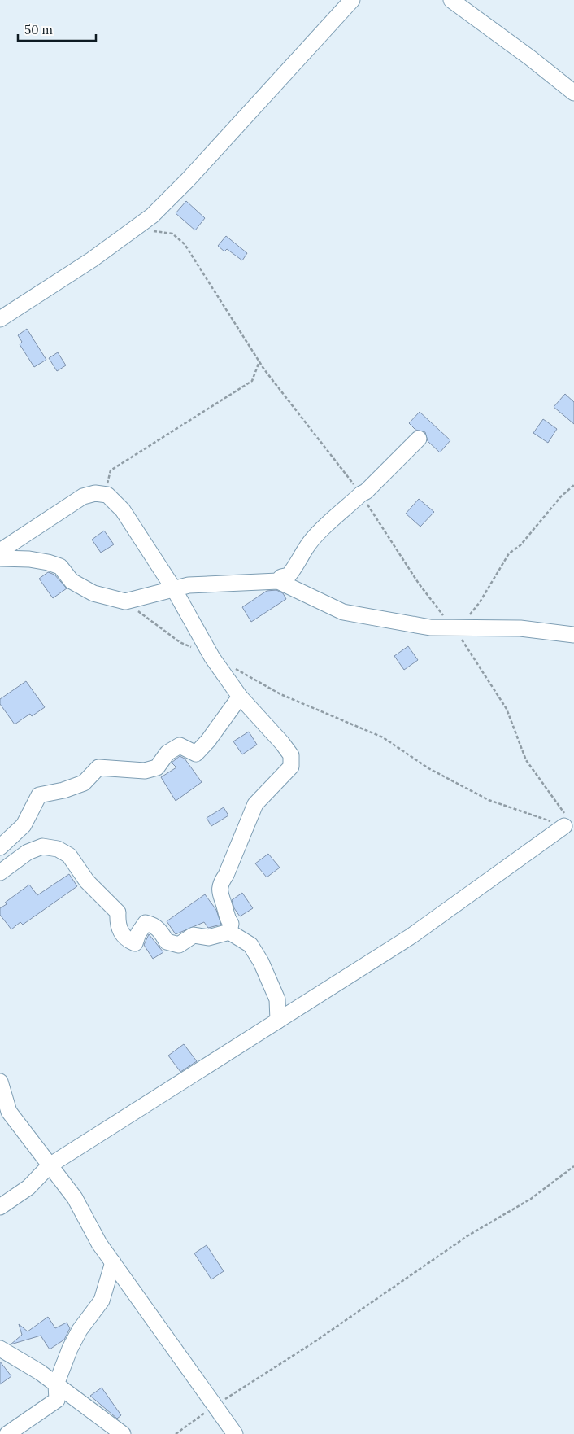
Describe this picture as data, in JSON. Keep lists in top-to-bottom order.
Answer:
{
  "scale_bar": "50 m"
}
